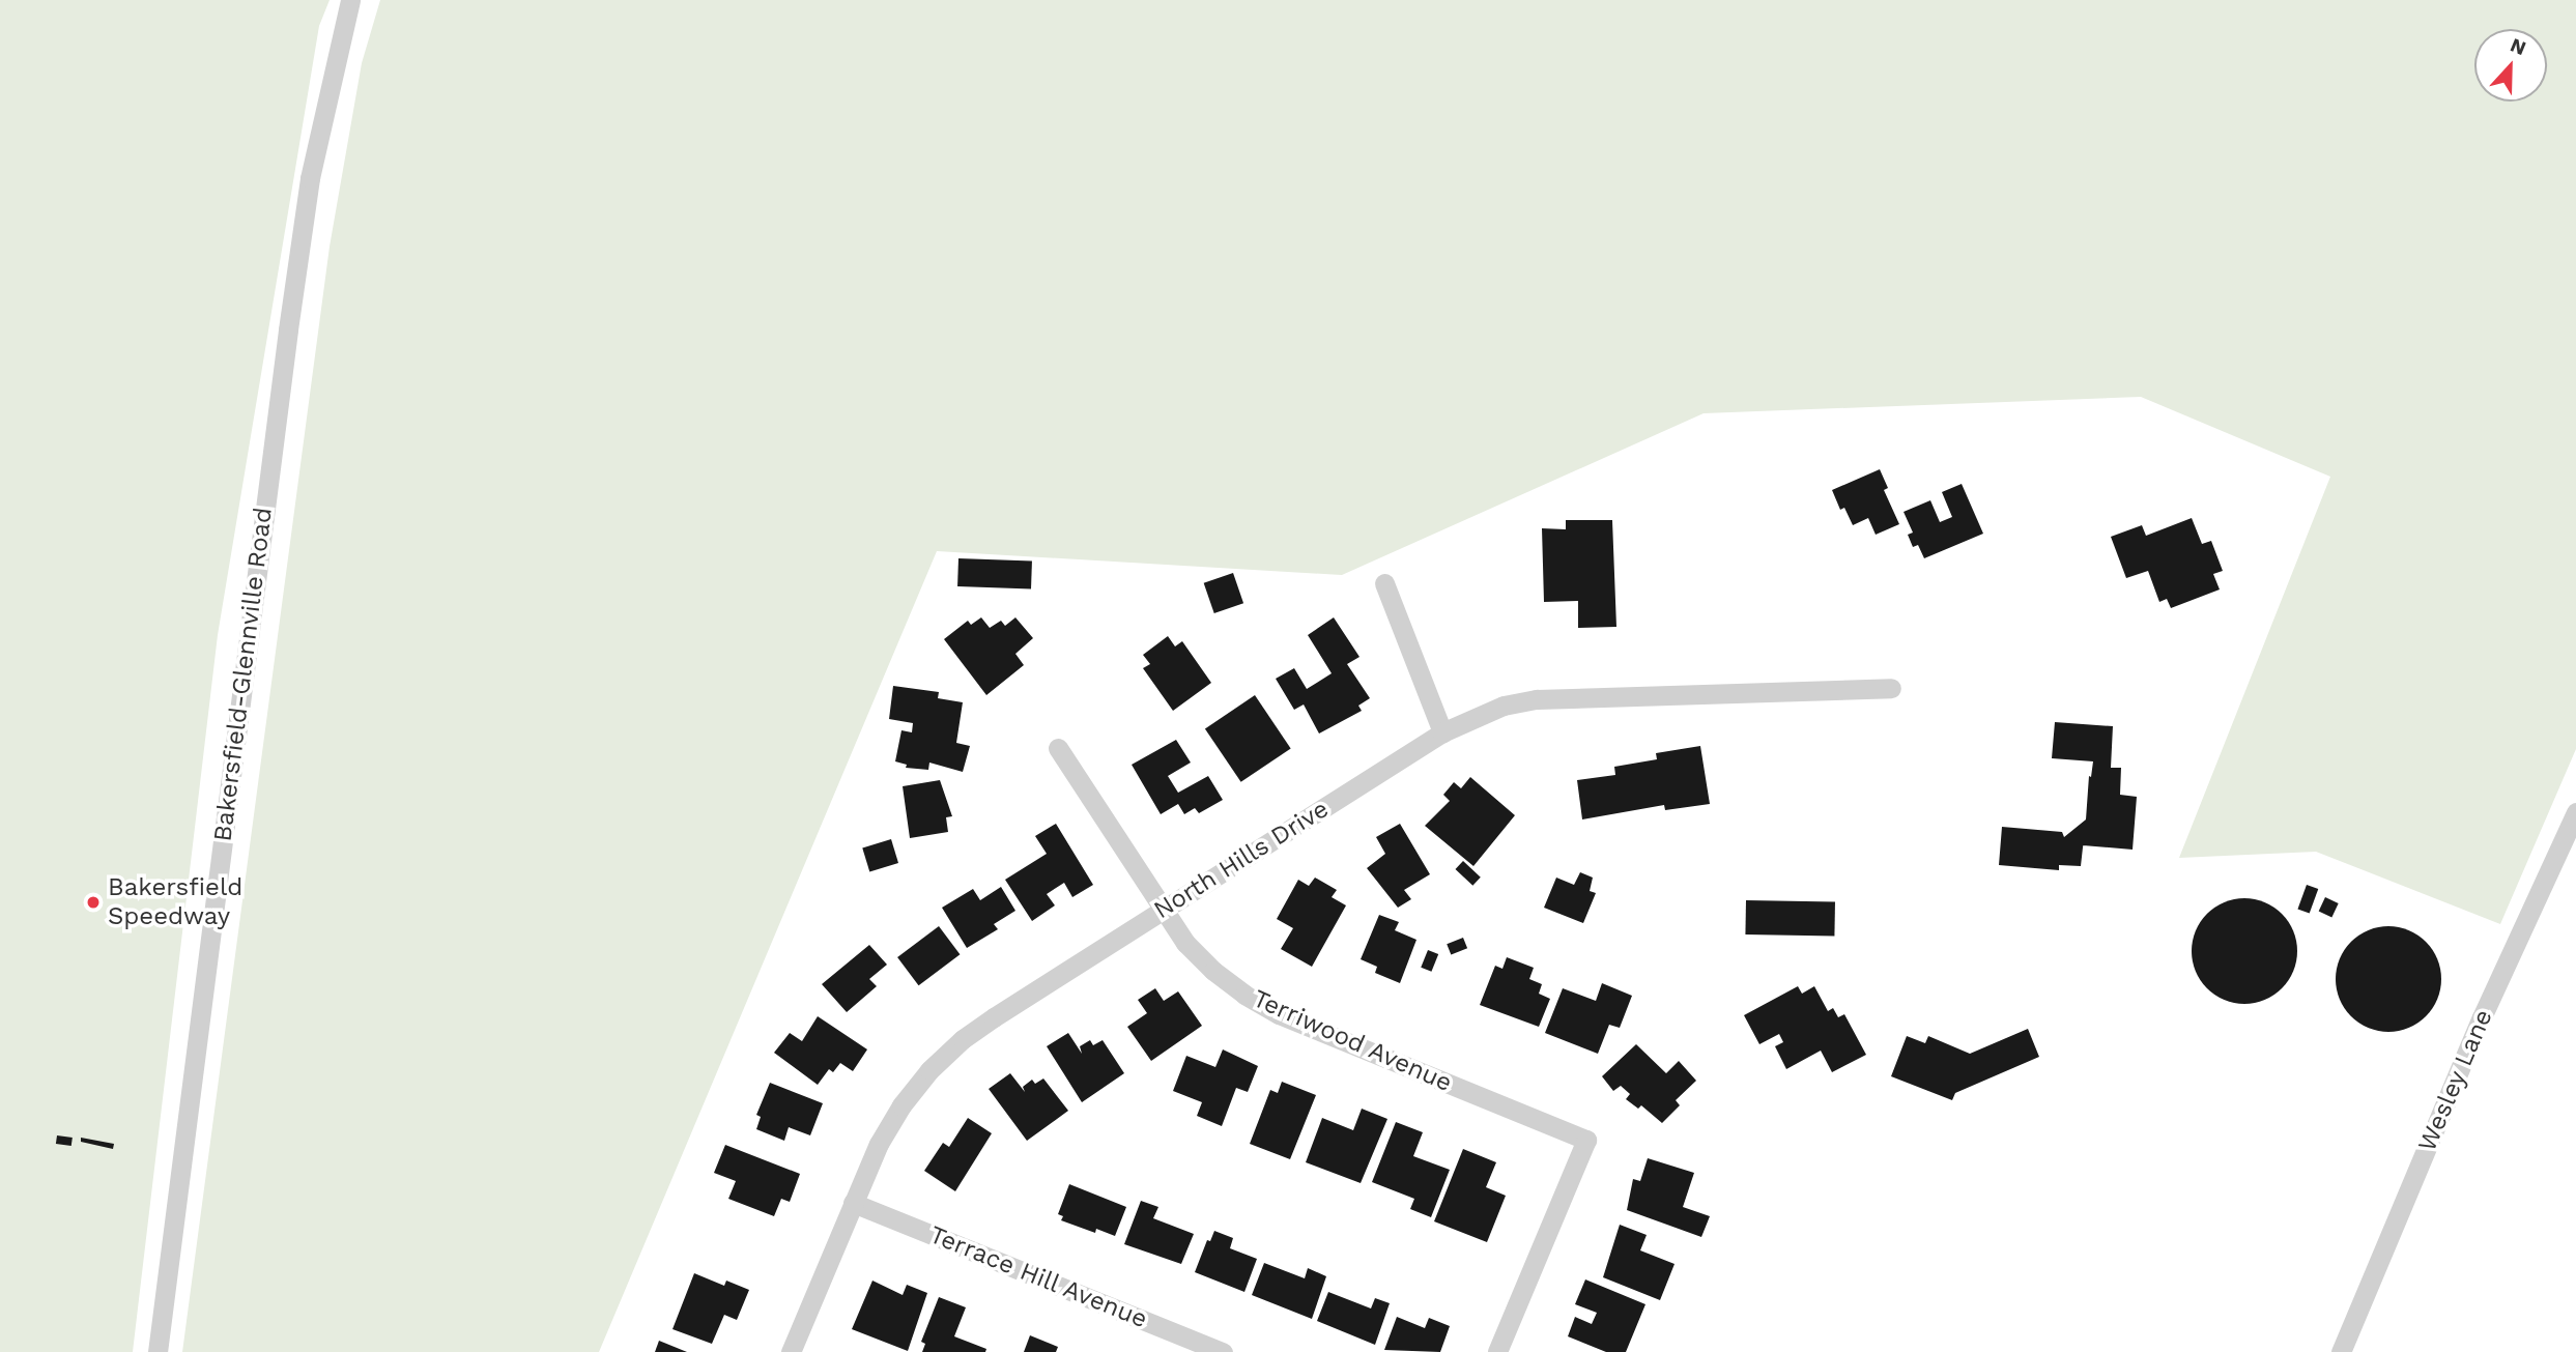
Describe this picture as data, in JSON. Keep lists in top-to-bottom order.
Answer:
{
  "streets": {
    "street": [
      "Bakersfield-Glennville Road",
      "North Hills Drive",
      "Terriwood Avenue",
      "Wesley Lane",
      "Terrace Hill Avenue"
    ]
  },
  "crossings": [
    ["North Hills Drive", "Terriwood Avenue"],
    ["North Hills Drive", "Terrace Hill Avenue"]
  ],
  "places": ["Bakersfield Speedway"],
  "north": "top"
}
